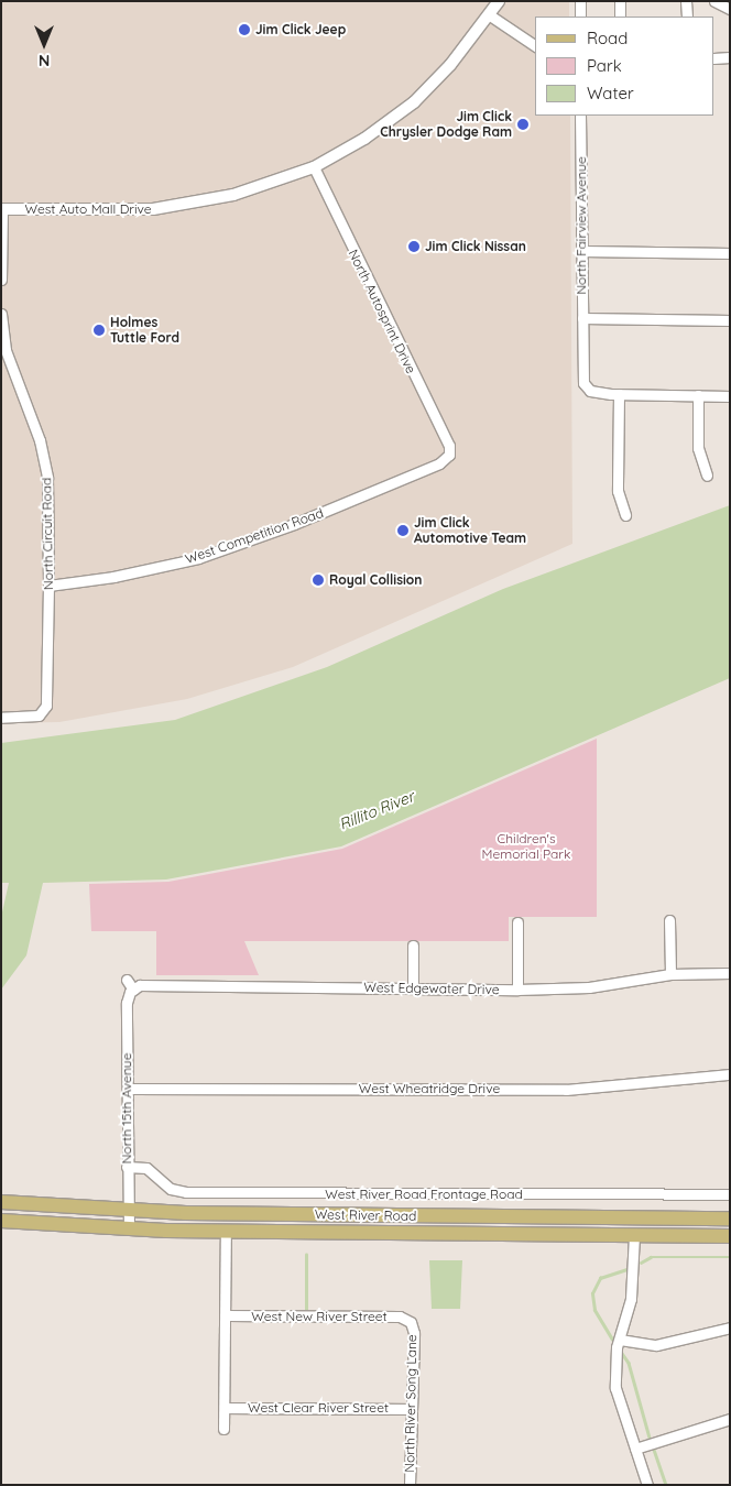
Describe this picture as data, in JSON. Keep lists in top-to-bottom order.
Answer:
{
  "streets": {
    "main road": ["West River Road"],
    "street": [
      "West Auto Mall Drive",
      "North Fairview Avenue",
      "North Autosprint Drive",
      "North Circuit Road",
      "West Competition Road",
      "West Edgewater Drive",
      "West Wheatridge Drive",
      "North 15th Avenue",
      "West River Road Frontage Road",
      "West New River Street",
      "North River Song Lane",
      "West Clear River Street"
    ]
  },
  "crossings": [
    ["West Auto Mall Drive", "North Autosprint Drive"],
    ["North Autosprint Drive", "West Competition Road"],
    ["North Circuit Road", "West Competition Road"],
    ["West Edgewater Drive", "North 15th Avenue"],
    ["West Wheatridge Drive", "North 15th Avenue"],
    ["North 15th Avenue", "West River Road Frontage Road"],
    ["North 15th Avenue", "West River Road"],
    ["West New River Street", "North River Song Lane"],
    ["North River Song Lane", "West Clear River Street"]
  ],
  "water": ["Rillito River"],
  "parks": ["Children's Memorial Park"],
  "places": [
    "Jim Click Jeep",
    "Jim Click Chrysler Dodge Ram",
    "Jim Click Nissan",
    "Holmes Tuttle Ford",
    "Jim Click Automotive Team",
    "Royal Collision"
  ],
  "legend": ["Road", "Park", "Water"],
  "north": "bottom"
}
